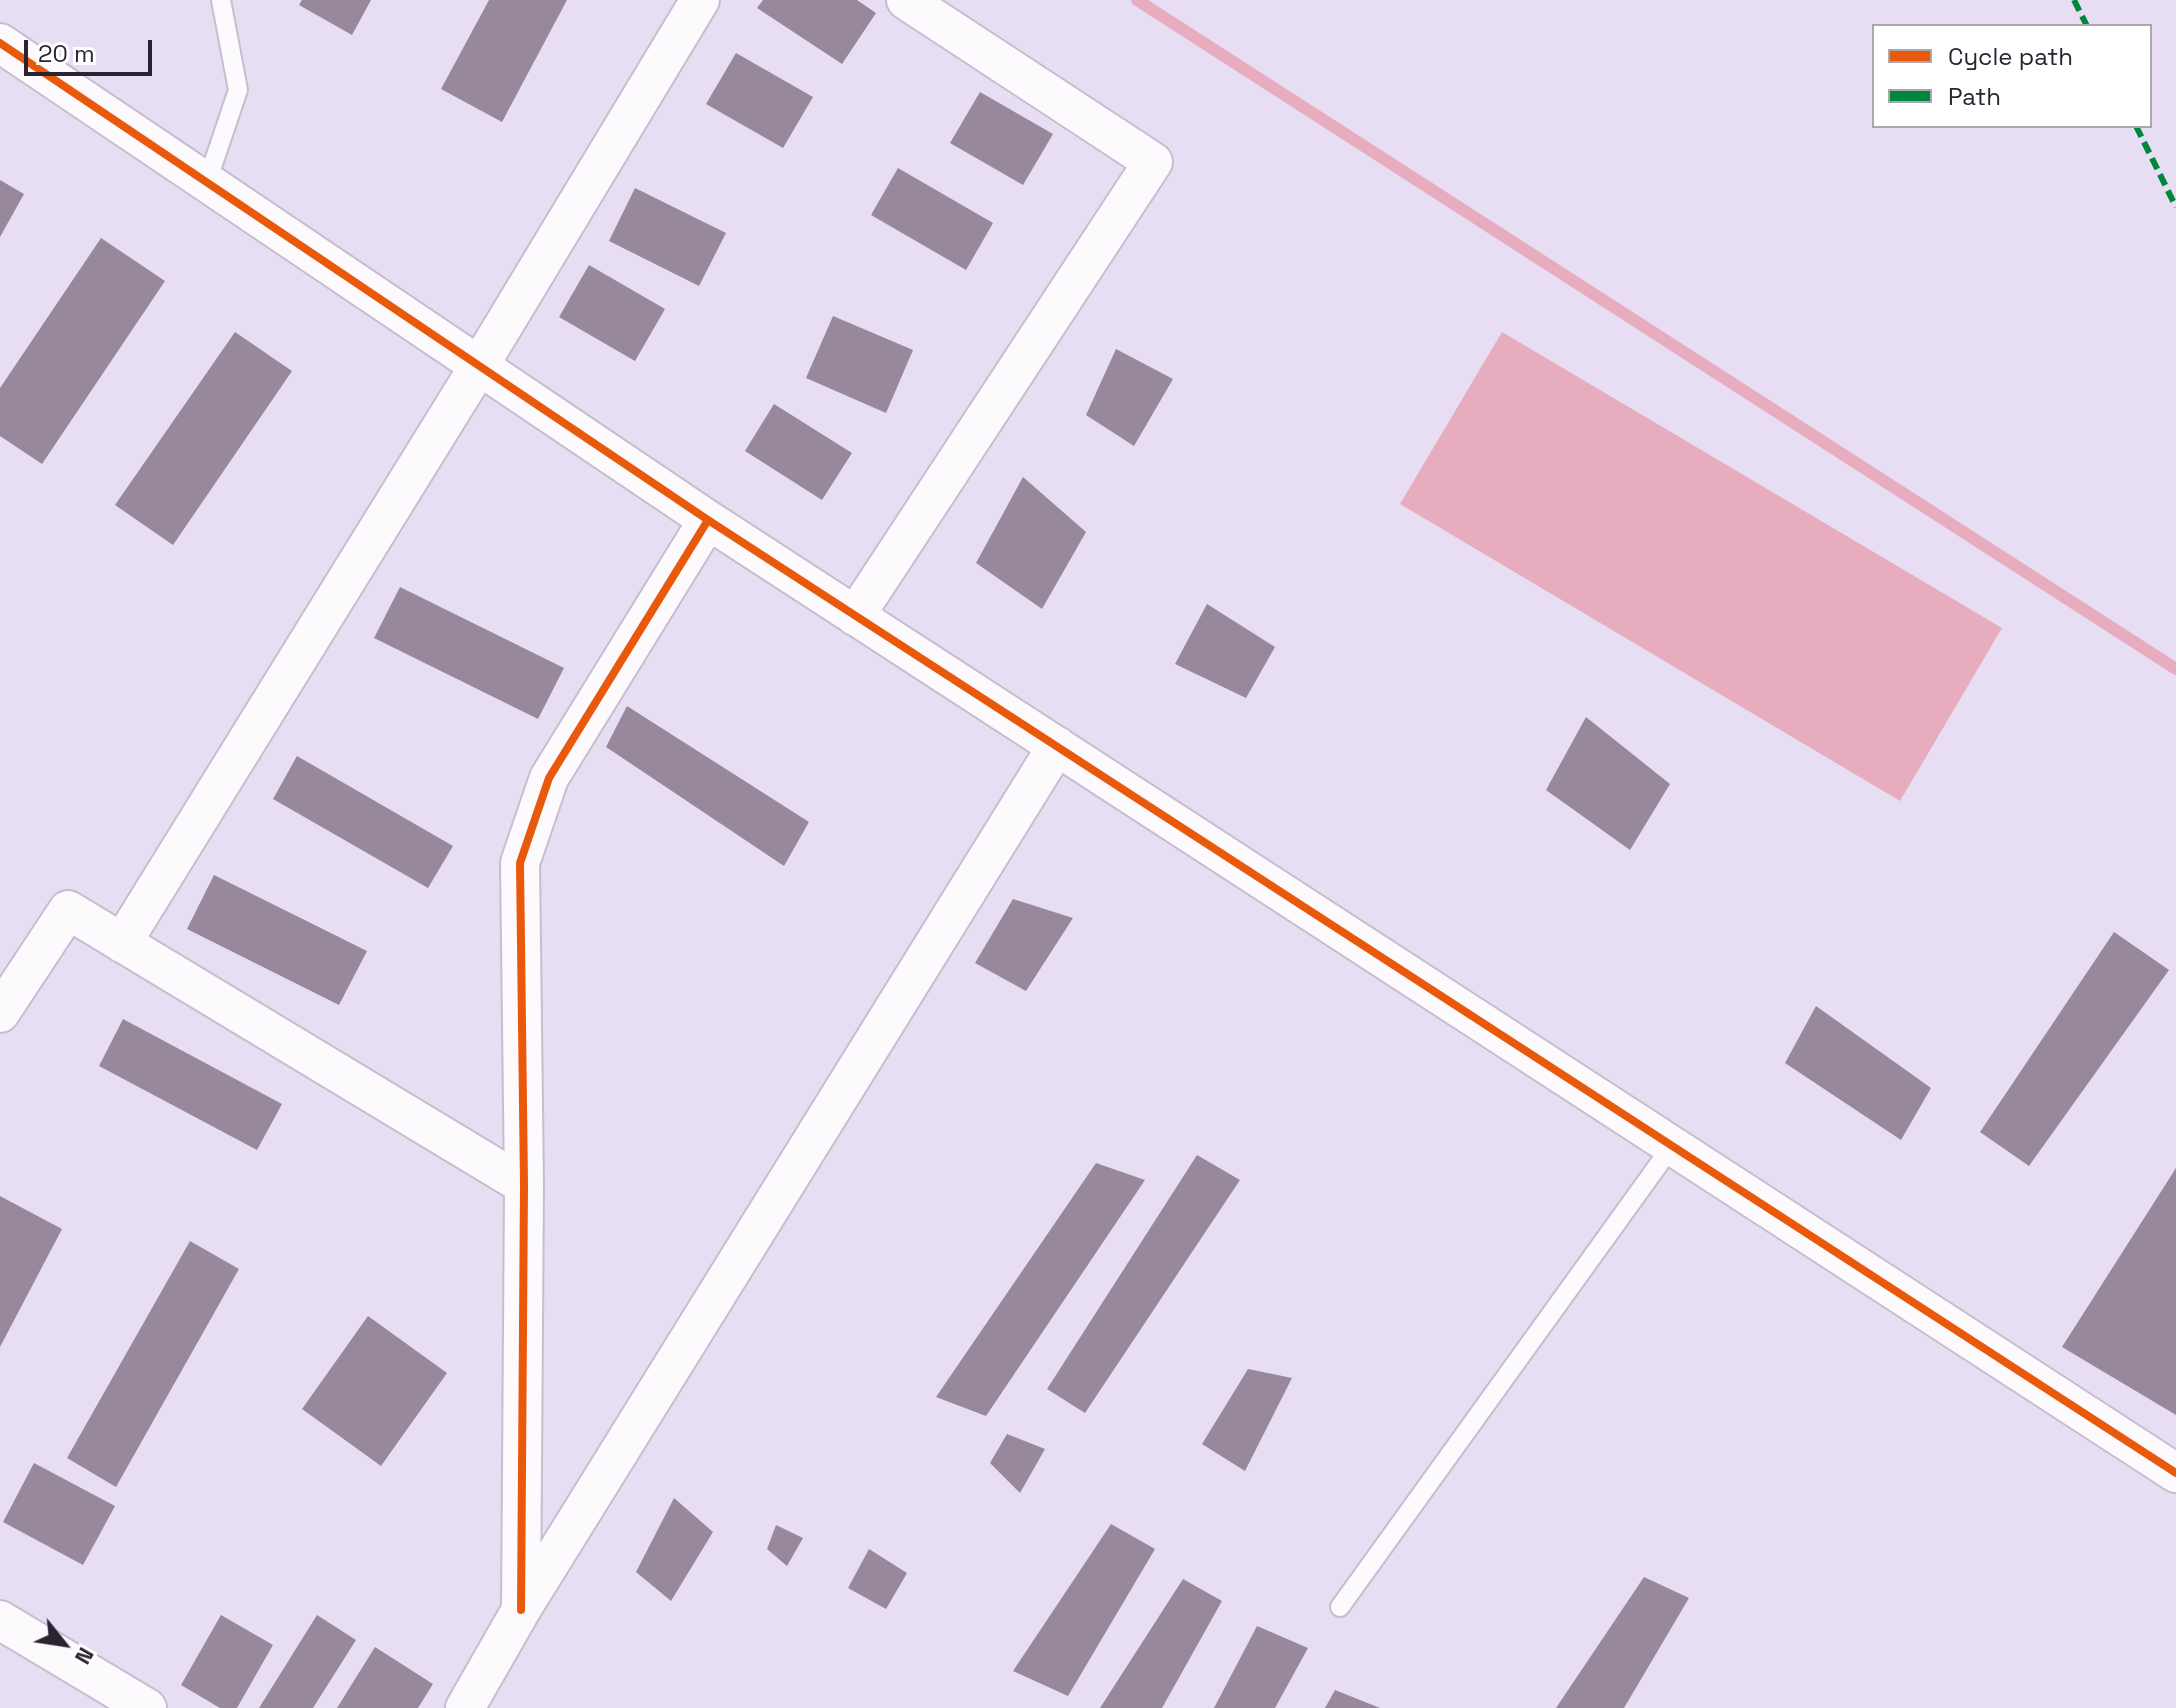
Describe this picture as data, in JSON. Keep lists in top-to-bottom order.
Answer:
{
  "legend": ["Cycle path", "Path"],
  "scale_bar": "20 m",
  "north": "bottom right"
}
